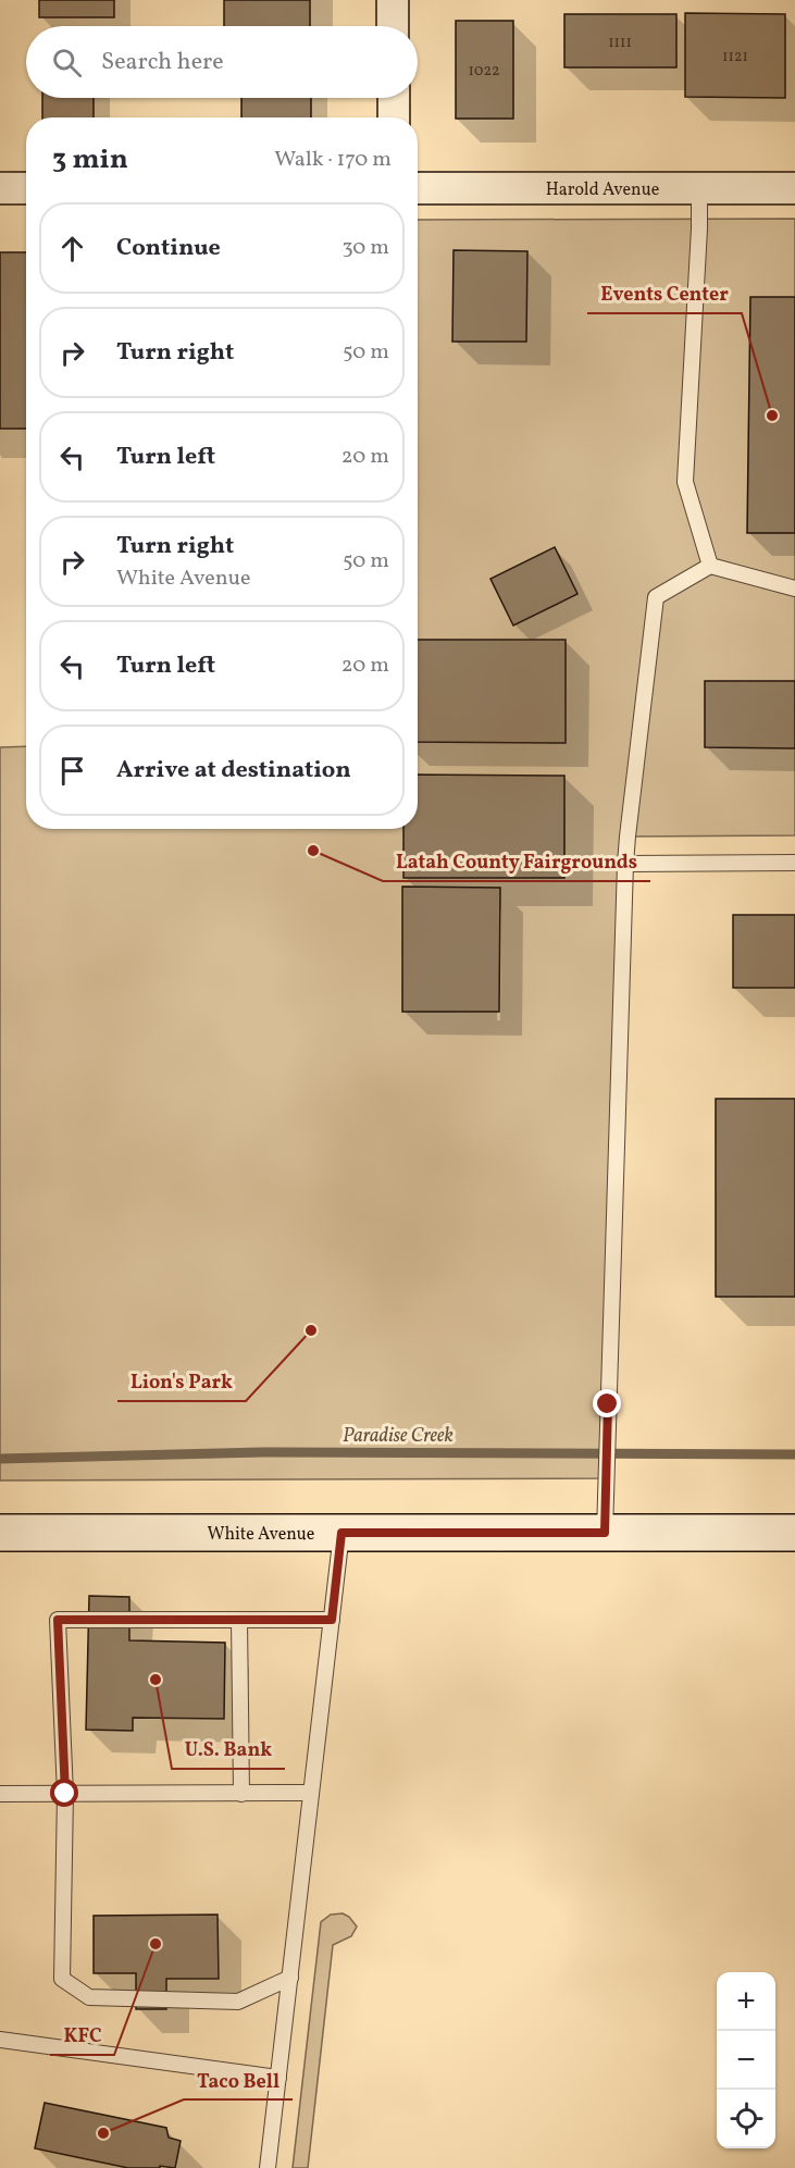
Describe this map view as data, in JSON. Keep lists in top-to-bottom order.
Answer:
{
  "streets": {
    "street": ["Harold Avenue", "White Avenue"]
  },
  "water": ["Paradise Creek"],
  "places": [
    "Events Center",
    "Latah County Fairgrounds",
    "Lion's Park",
    "U.S. Bank",
    "KFC",
    "Taco Bell"
  ],
  "house_numbers": ["1111", "1121", "1022"],
  "page": {
    "search": "Search here",
    "heading": ["3 min", "Walk · 170 m"],
    "list": [
      ["Continue", "30 m"],
      ["Turn right", "50 m"],
      ["Turn left", "20 m"],
      ["Turn right", "White Avenue", "50 m"],
      ["Turn left", "20 m"],
      "Arrive at destination"
    ],
    "map_buttons": ["+", "−"]
  }
}
